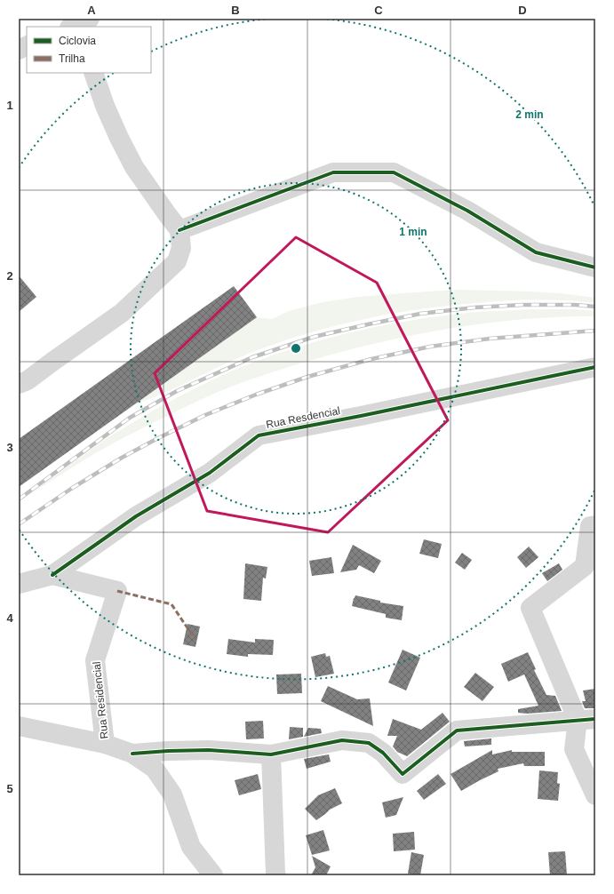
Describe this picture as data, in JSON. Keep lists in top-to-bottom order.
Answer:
{
  "streets": {
    "street": ["Rua Resdencial", "Rua Residencial"]
  },
  "crossings": [
    ["Rua Resdencial", "Rua Residencial"]
  ],
  "legend": ["Ciclovia", "Trilha"],
  "grid": {
    "columns": [
      "A",
      "B",
      "C",
      "D"
    ],
    "rows": [
      "1",
      "2",
      "3",
      "4",
      "5"
    ]
  },
  "rings": ["2 min", "1 min"]
}
